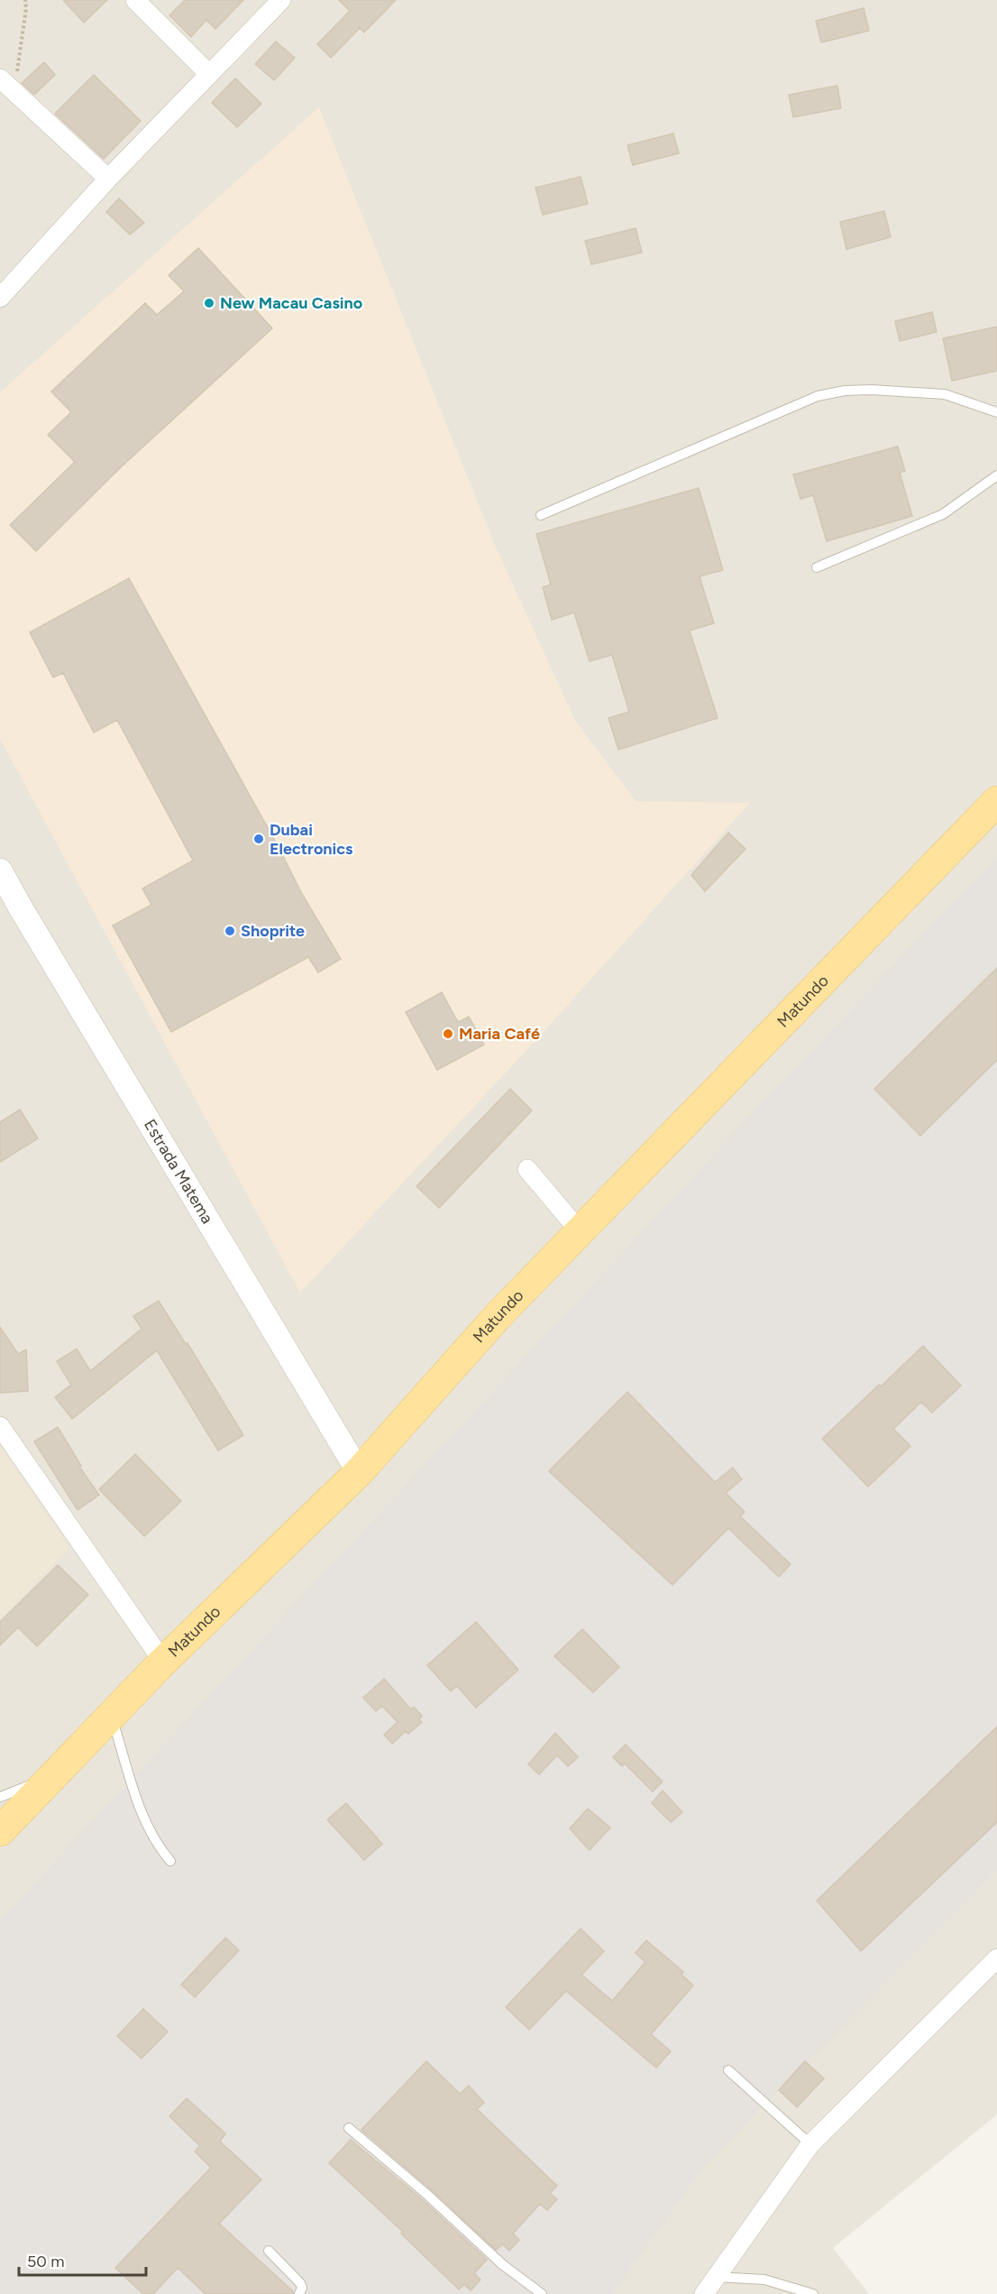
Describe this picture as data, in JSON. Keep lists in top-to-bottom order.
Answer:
{
  "streets": {
    "main road": ["Matundo"],
    "street": ["Estrada Matema"]
  },
  "crossings": [
    ["Matundo", "Estrada Matema"]
  ],
  "places": [
    "New Macau Casino",
    "Dubai Electronics",
    "Shoprite",
    "Maria Café"
  ],
  "scale_bar": "50 m"
}
